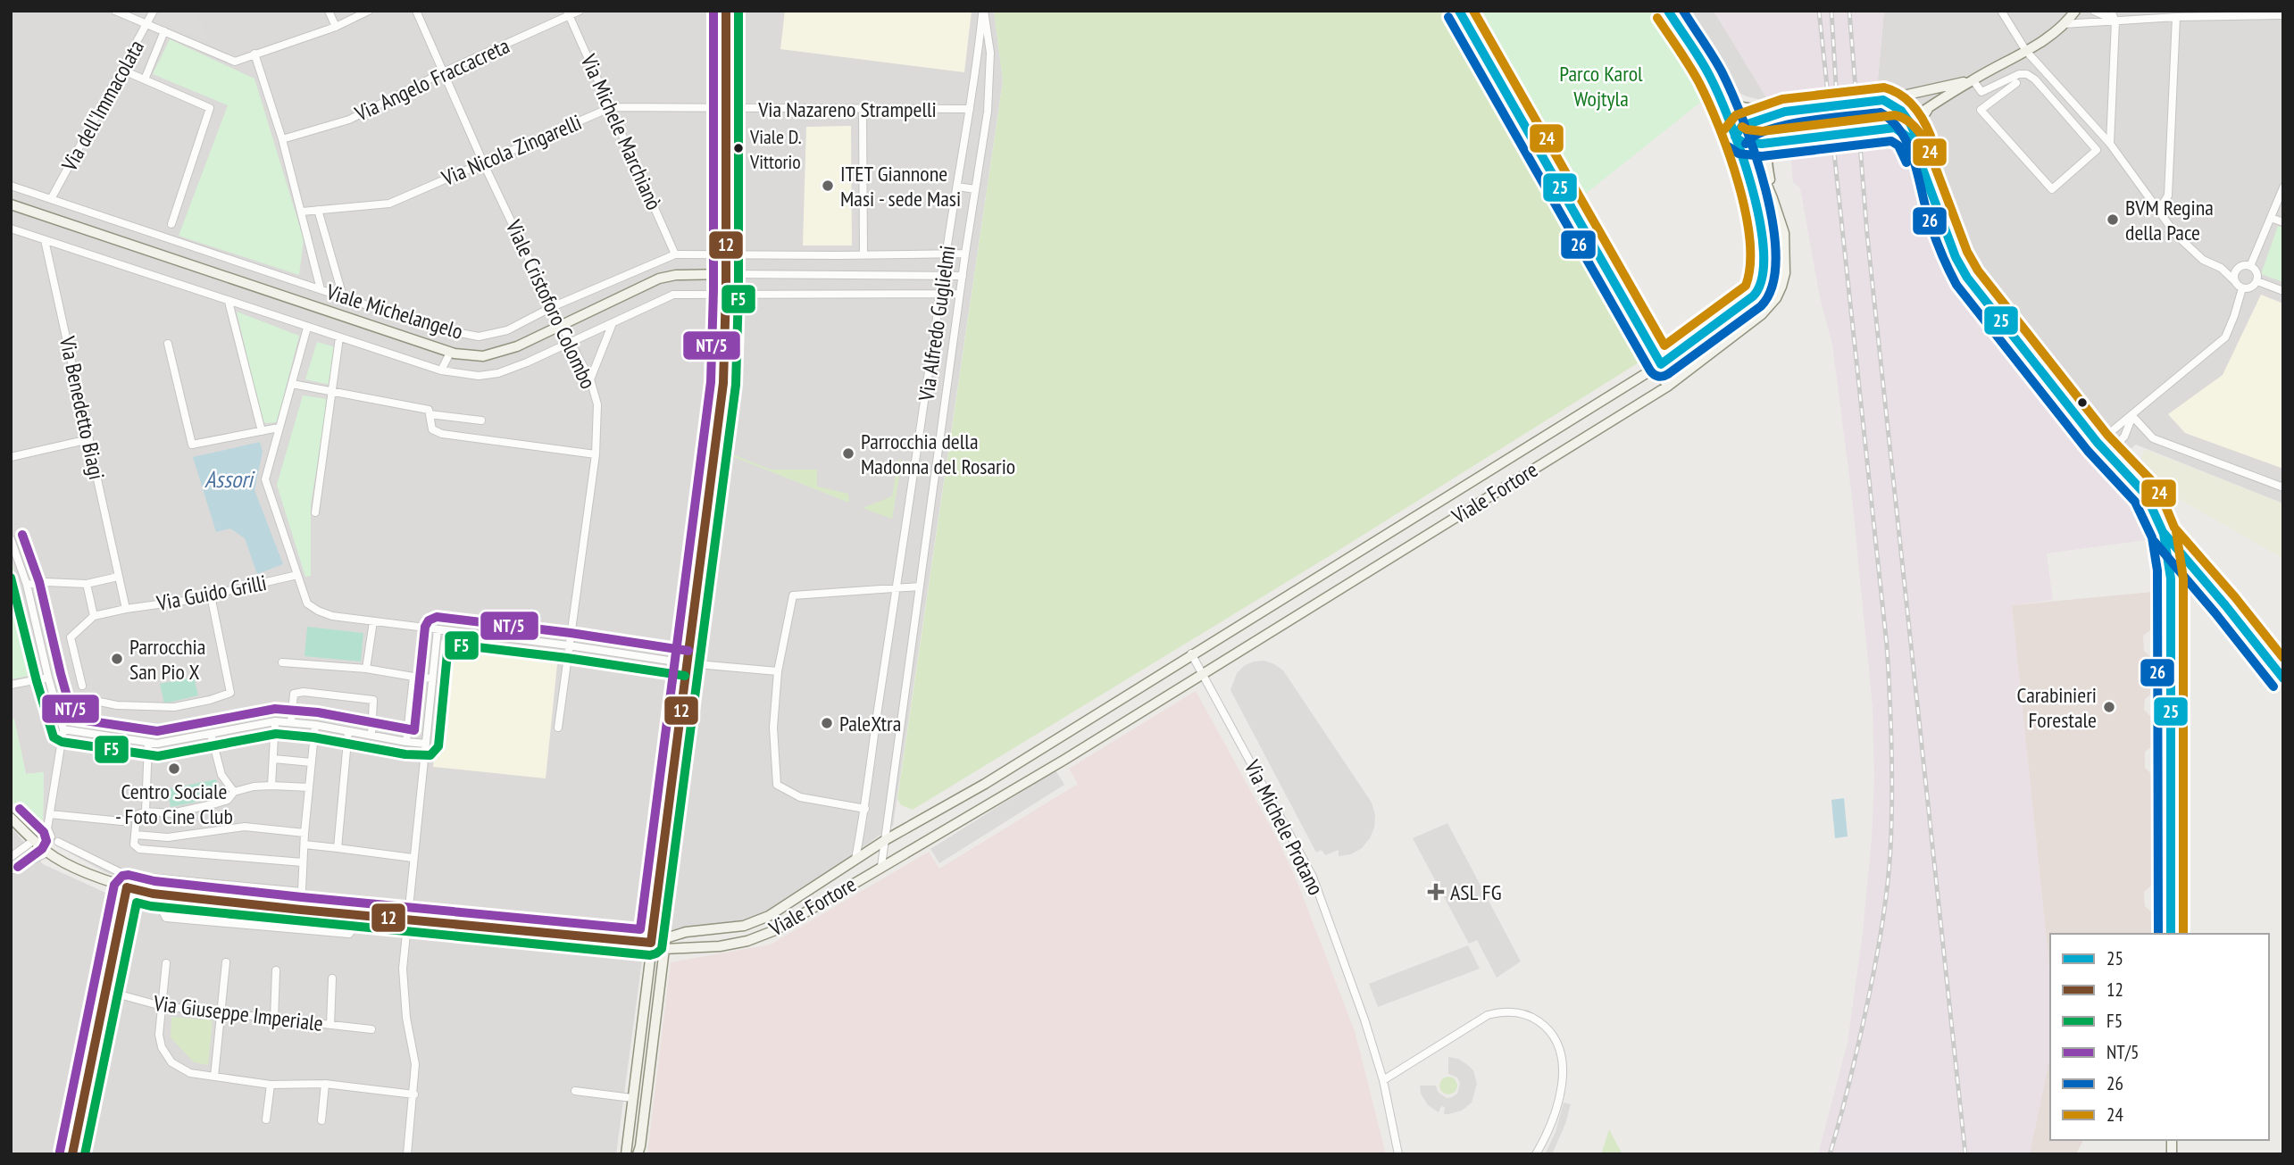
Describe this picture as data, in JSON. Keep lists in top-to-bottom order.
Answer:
{
  "streets": {
    "main road": ["Viale Michelangelo", "Viale Fortore"],
    "street": [
      "Via Angelo Fraccacreta",
      "Via dell'Immacolata",
      "Via Nazareno Strampelli",
      "Via Michele Marchianò",
      "Via Nicola Zingarelli",
      "Viale Cristoforo Colombo",
      "Via Alfredo Guglielmi",
      "Via Benedetto Biagi",
      "Via Guido Grilli",
      "Via Michele Protano",
      "Via Giuseppe Imperiale"
    ]
  },
  "crossings": [
    ["Via Angelo Fraccacreta", "Via Michele Marchianò"],
    ["Via Angelo Fraccacreta", "Viale Cristoforo Colombo"],
    ["Via dell'Immacolata", "Viale Michelangelo"],
    ["Via Nazareno Strampelli", "Via Nicola Zingarelli"],
    ["Via Nazareno Strampelli", "Via Alfredo Guglielmi"],
    ["Via Michele Marchianò", "Via Nicola Zingarelli"],
    ["Via Michele Marchianò", "Viale Michelangelo"],
    ["Via Nicola Zingarelli", "Viale Cristoforo Colombo"],
    ["Viale Cristoforo Colombo", "Viale Michelangelo"],
    ["Viale Michelangelo", "Via Alfredo Guglielmi"],
    ["Viale Michelangelo", "Via Benedetto Biagi"],
    ["Via Alfredo Guglielmi", "Viale Fortore"],
    ["Via Benedetto Biagi", "Via Guido Grilli"],
    ["Viale Fortore", "Via Michele Protano"]
  ],
  "water": ["Assori"],
  "parks": ["Parco Karol Wojtyla"],
  "places": {
    "other": [
      "Viale D. Vittorio",
      "ITET Giannone Masi - sede Masi",
      "BVM Regina della Pace",
      "Parrocchia della Madonna del Rosario",
      "Parrocchia San Pio X",
      "Carabinieri Forestale",
      "PaleXtra",
      "Centro Sociale - Foto Cine Club"
    ],
    "health": ["ASL FG"]
  },
  "lines": [
    "transit line 25",
    "transit line 12",
    "transit line F5",
    "transit line NT/5",
    "transit line 26",
    "transit line 24"
  ],
  "legend": [
    "25",
    "12",
    "F5",
    "NT/5",
    "26",
    "24"
  ]
}
